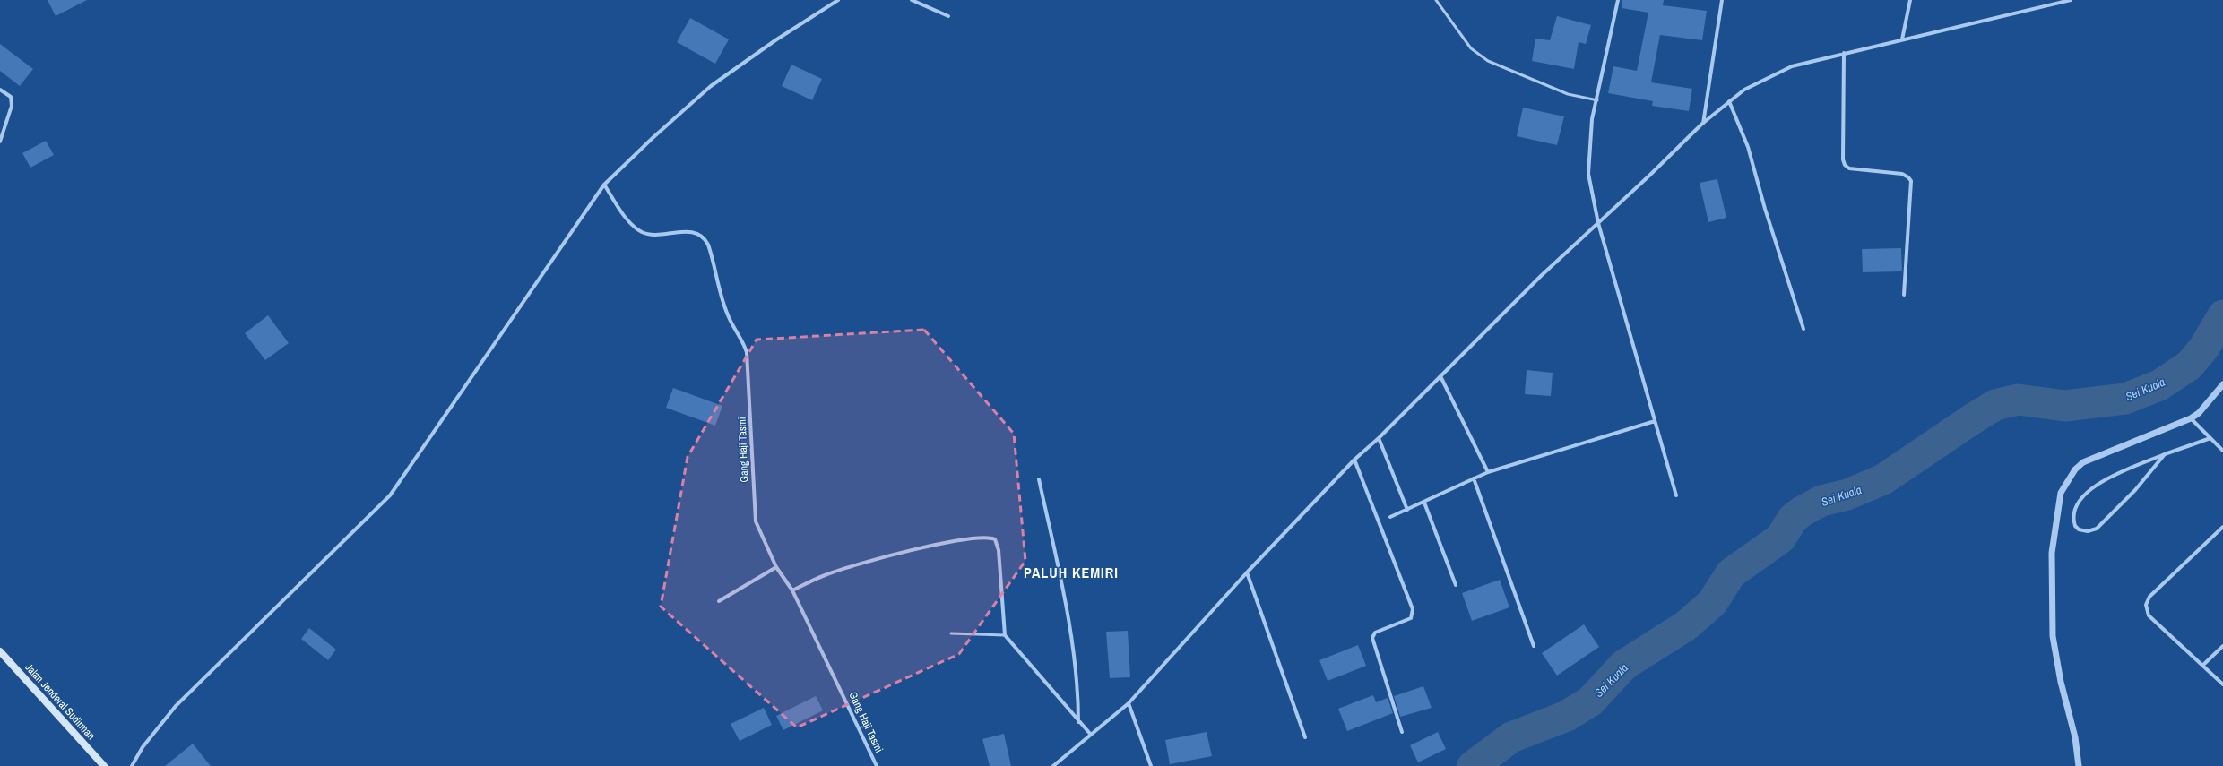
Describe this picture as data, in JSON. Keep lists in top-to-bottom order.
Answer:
{
  "streets": {
    "main road": ["Jalan Jenderal Sudirman"],
    "street": ["Gang Haji Tasmi"]
  },
  "districts": ["PALUH KEMIRI"],
  "water": ["Sei Kuala"]
}
